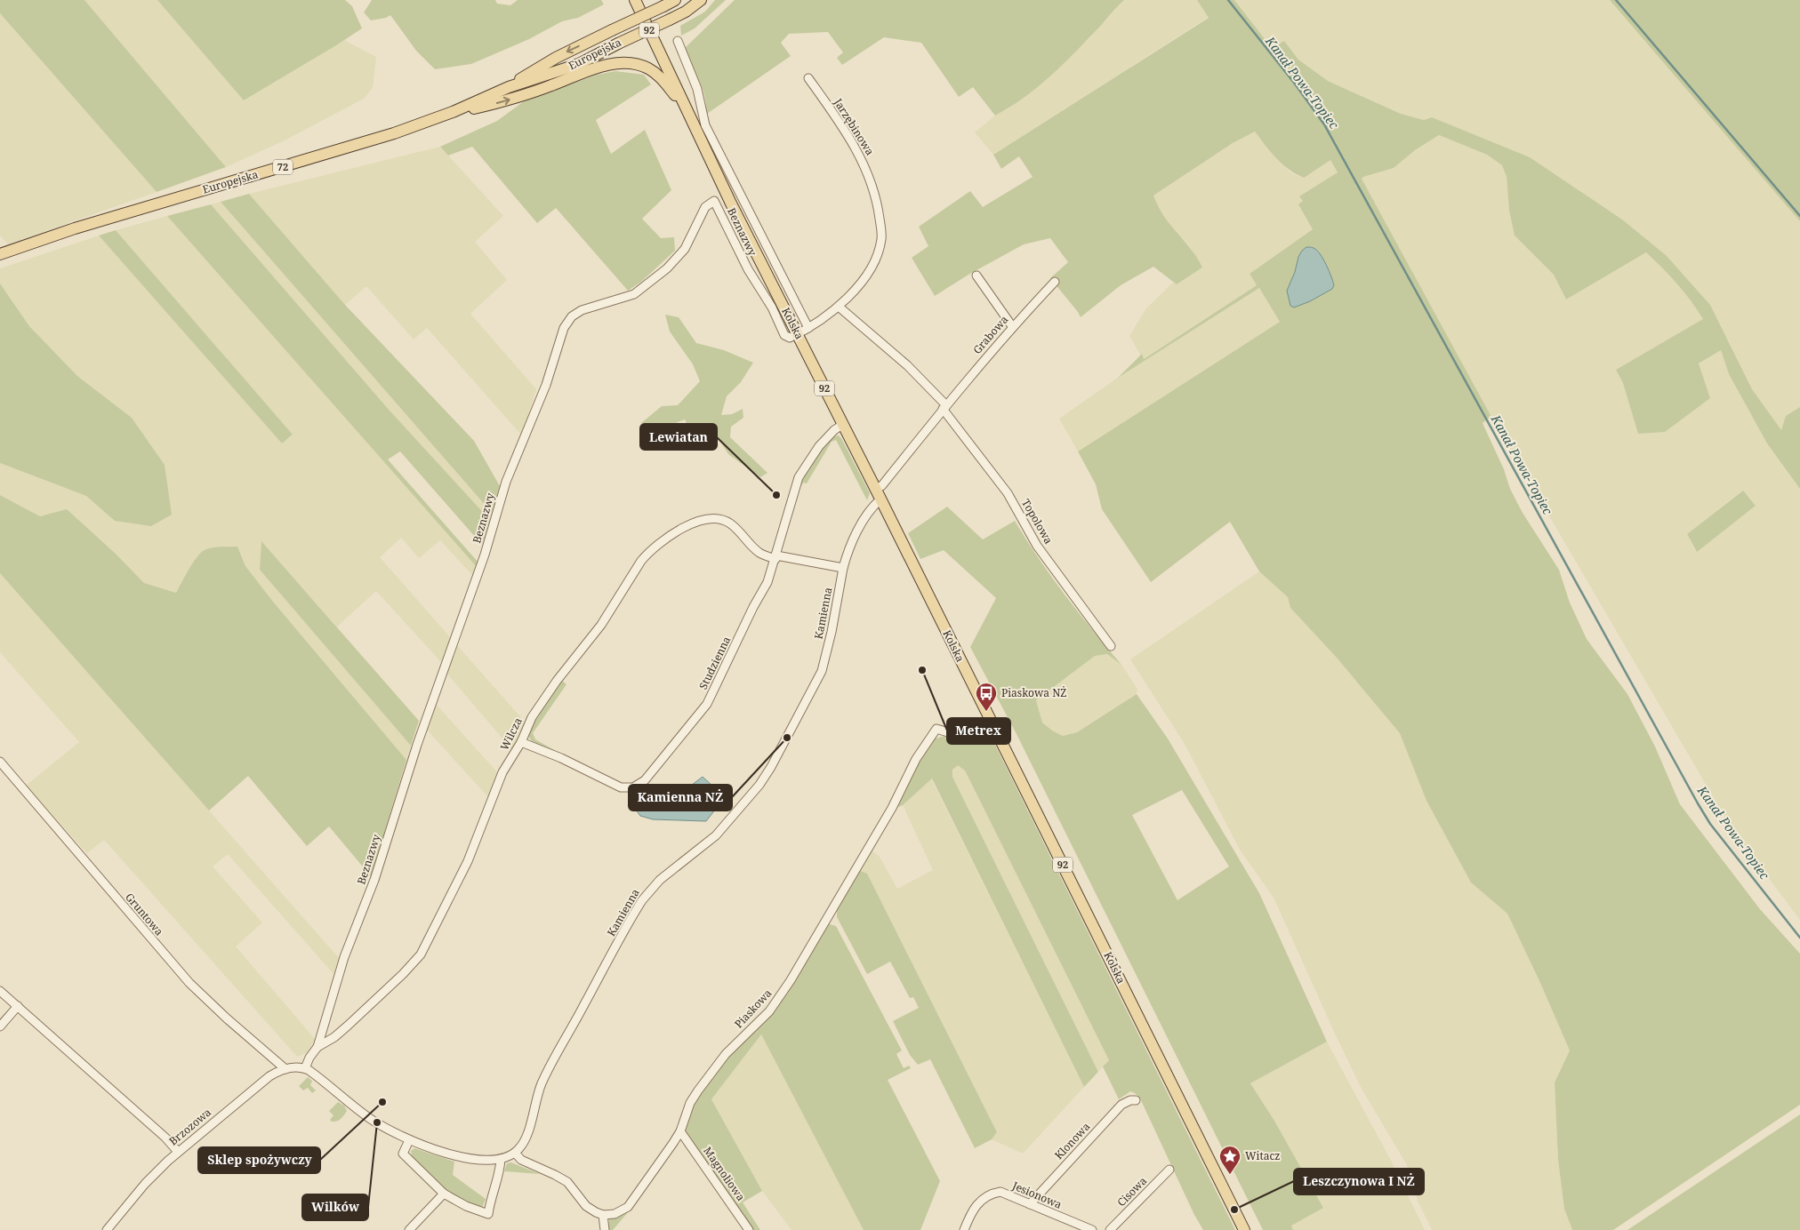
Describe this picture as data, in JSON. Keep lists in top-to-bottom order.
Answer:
{
  "streets": {
    "main road": [
      "92",
      "Europejska",
      "72",
      "Kolska"
    ],
    "street": [
      "Jarzębinowa",
      "Beznazwy",
      "Grabowa",
      "Topolowa",
      "Kamienna",
      "Studzienna",
      "Wilcza",
      "Gruntowa",
      "Piaskowa",
      "Brzozowa",
      "Klonowa",
      "Magnoliowa",
      "Cisowa",
      "Jesionowa"
    ]
  },
  "crossings": [
    ["Europejska", "72"],
    ["Jarzębinowa", "Topolowa"],
    ["72", "Kolska"],
    ["Beznazwy", "Kolska"],
    ["Beznazwy", "Wilcza"],
    ["Beznazwy", "Brzozowa"],
    ["Kolska", "Kamienna"],
    ["Kolska", "Studzienna"],
    ["Kolska", "Piaskowa"],
    ["Grabowa", "Topolowa"],
    ["Kamienna", "Wilcza"],
    ["Studzienna", "Wilcza"],
    ["Gruntowa", "Brzozowa"],
    ["Piaskowa", "Magnoliowa"],
    ["Klonowa", "Jesionowa"]
  ],
  "water": ["Kanał Powa-Topiec"],
  "places": {
    "other": [
      "Lewiatan",
      "Metrex",
      "Kamienna NŻ",
      "Sklep spożywczy",
      "Wilków",
      "Leszczynowa I NŻ"
    ],
    "bus stop": ["Piaskowa NŻ"],
    "place": ["Witacz"]
  }
}
